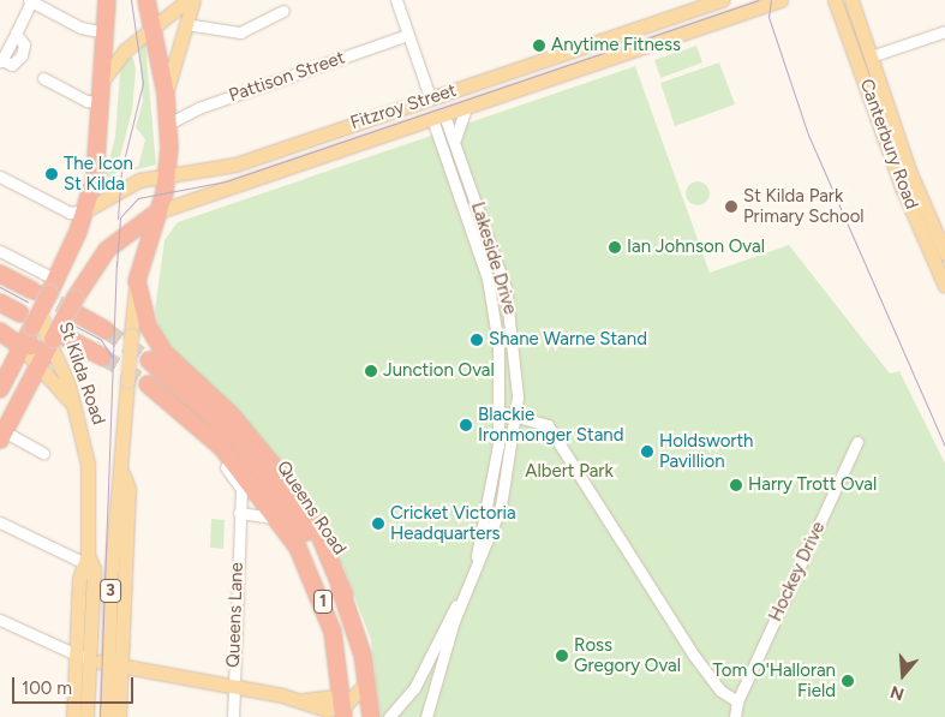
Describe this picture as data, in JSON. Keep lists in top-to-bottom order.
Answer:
{
  "streets": {
    "highway": ["St Kilda Road", "Queens Road", "1"],
    "main road": [
      "Fitzroy Street",
      "Canterbury Road",
      "Lakeside Drive",
      "3"
    ],
    "street": ["Pattison Street", "Hockey Drive", "Queens Lane"]
  },
  "crossings": [
    ["Pattison Street", "St Kilda Road"],
    ["Fitzroy Street", "Lakeside Drive"],
    ["Fitzroy Street", "St Kilda Road"]
  ],
  "parks": ["Albert Park"],
  "places": [
    "Anytime Fitness",
    "The Icon St Kilda",
    "St Kilda Park Primary School",
    "Ian Johnson Oval",
    "Shane Warne Stand",
    "Junction Oval",
    "Blackie Ironmonger Stand",
    "Holdsworth Pavillion",
    "Harry Trott Oval",
    "Cricket Victoria Headquarters",
    "Ross Gregory Oval",
    "Tom O'Halloran Field"
  ],
  "scale_bar": "100 m",
  "north": "bottom"
}
